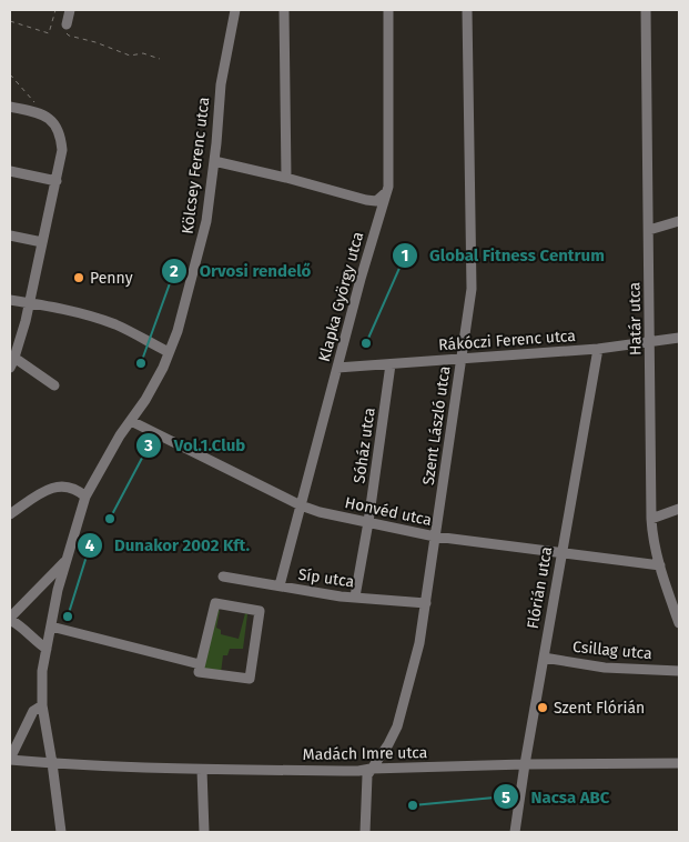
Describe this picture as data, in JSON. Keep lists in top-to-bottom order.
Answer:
{
  "streets": {
    "street": [
      "Kölcsey Ferenc utca",
      "Klapka György utca",
      "Határ utca",
      "Rákóczi Ferenc utca",
      "Szent László utca",
      "Sóház utca",
      "Honvéd utca",
      "Síp utca",
      "Flórián utca",
      "Csillag utca",
      "Madách Imre utca"
    ]
  },
  "crossings": [
    ["Kölcsey Ferenc utca", "Honvéd utca"],
    ["Kölcsey Ferenc utca", "Madách Imre utca"],
    ["Klapka György utca", "Rákóczi Ferenc utca"],
    ["Klapka György utca", "Honvéd utca"],
    ["Klapka György utca", "Síp utca"],
    ["Határ utca", "Rákóczi Ferenc utca"],
    ["Határ utca", "Honvéd utca"],
    ["Rákóczi Ferenc utca", "Szent László utca"],
    ["Rákóczi Ferenc utca", "Sóház utca"],
    ["Rákóczi Ferenc utca", "Flórián utca"],
    ["Szent László utca", "Honvéd utca"],
    ["Szent László utca", "Síp utca"],
    ["Szent László utca", "Madách Imre utca"],
    ["Sóház utca", "Honvéd utca"],
    ["Sóház utca", "Síp utca"],
    ["Honvéd utca", "Flórián utca"],
    ["Flórián utca", "Csillag utca"],
    ["Flórián utca", "Madách Imre utca"]
  ],
  "places": [
    "Penny",
    "Global Fitness Centrum",
    "Orvosi rendelő",
    "Vol.1.Club",
    "Dunakor 2002 Kft.",
    "Szent Flórián",
    "Nacsa ABC"
  ]
}
